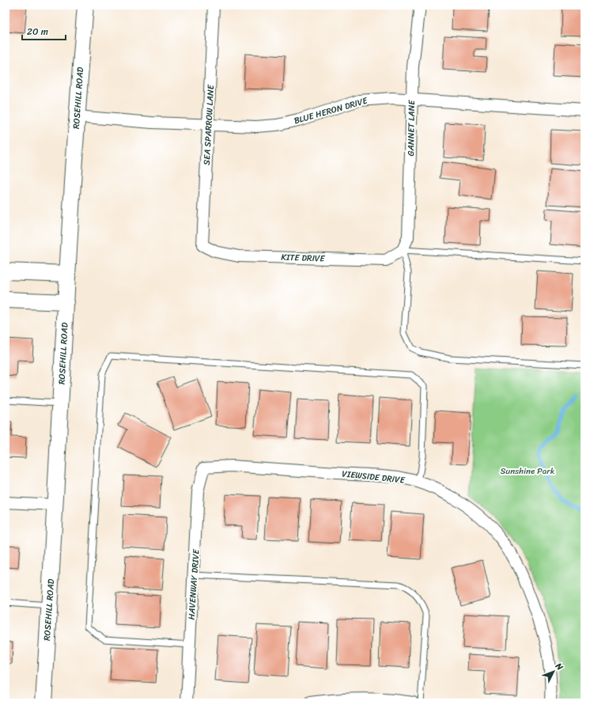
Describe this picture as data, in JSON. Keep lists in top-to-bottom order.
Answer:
{
  "streets": {
    "street": [
      "ROSEHILL ROAD",
      "BLUE HERON DRIVE",
      "SEA SPARROW LANE",
      "GANNET LANE",
      "KITE DRIVE",
      "VIEWSIDE DRIVE",
      "HAVENWAY DRIVE"
    ]
  },
  "crossings": [
    ["ROSEHILL ROAD", "BLUE HERON DRIVE"],
    ["BLUE HERON DRIVE", "SEA SPARROW LANE"],
    ["BLUE HERON DRIVE", "GANNET LANE"],
    ["SEA SPARROW LANE", "KITE DRIVE"],
    ["GANNET LANE", "KITE DRIVE"],
    ["VIEWSIDE DRIVE", "HAVENWAY DRIVE"]
  ],
  "parks": ["Sunshine Park"],
  "scale_bar": "20 m",
  "north": "top right"
}
